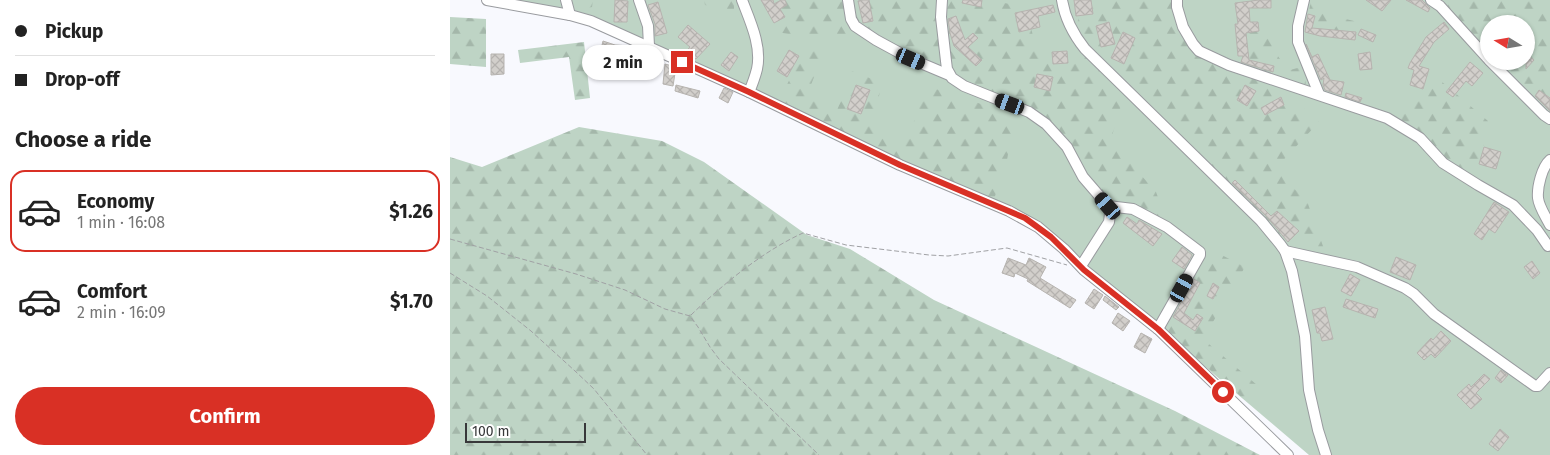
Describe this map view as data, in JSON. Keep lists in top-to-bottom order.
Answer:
{
  "scale_bar": "100 m",
  "north": "left",
  "page": {
    "banner": ["Pickup", "Drop-off"],
    "bubble": "2 min",
    "heading": "Choose a ride",
    "list": [
      {
        "name": "Economy",
        "note": "1 min · 16:08",
        "value": "$1.26"
      },
      {
        "name": "Comfort",
        "note": "2 min · 16:09",
        "value": "$1.70"
      }
    ],
    "buttons": "Confirm",
    "scale": "100 m"
  }
}
